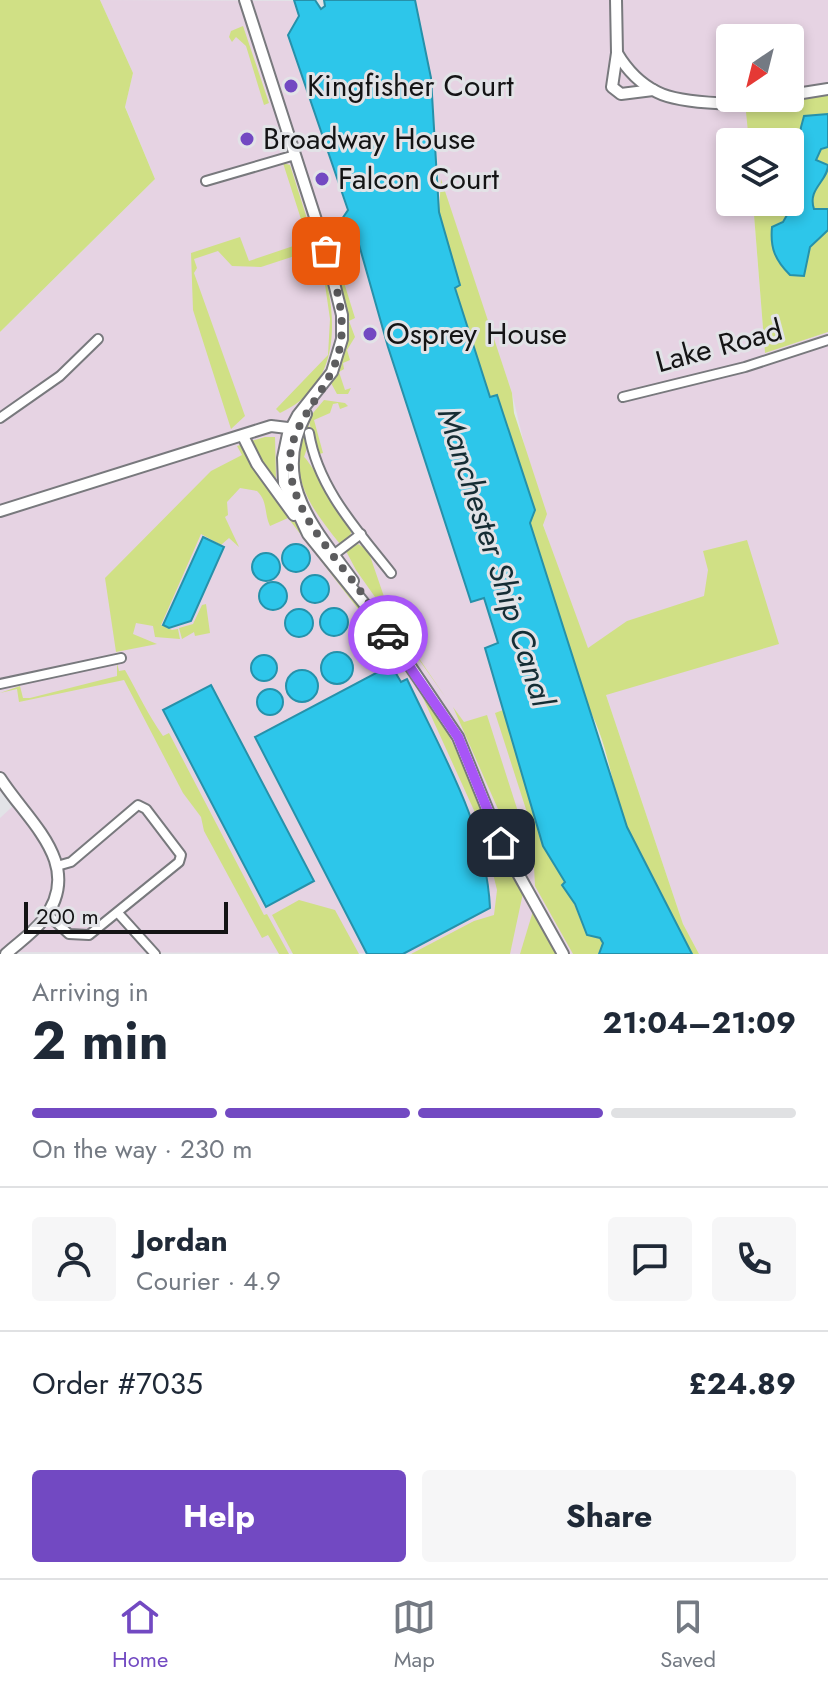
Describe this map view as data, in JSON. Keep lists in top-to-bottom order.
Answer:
{
  "streets": {
    "street": ["Lake Road"]
  },
  "water": ["Manchester Ship Canal"],
  "places": [
    "Kingfisher Court",
    "Broadway House",
    "Falcon Court",
    "Osprey House"
  ],
  "scale_bar": "200 m",
  "north": "bottom left",
  "page": {
    "scale": "200 m",
    "heading": ["2 min", "Arriving in", "21:04–21:09"],
    "panel": [
      "Jordan",
      "Courier · 4.9",
      "Order #7035",
      "£24.89"
    ],
    "bar": "On the way · 230 m",
    "buttons": ["Help", "Share"],
    "tabs": ["Home", "Map", "Saved"]
  }
}
